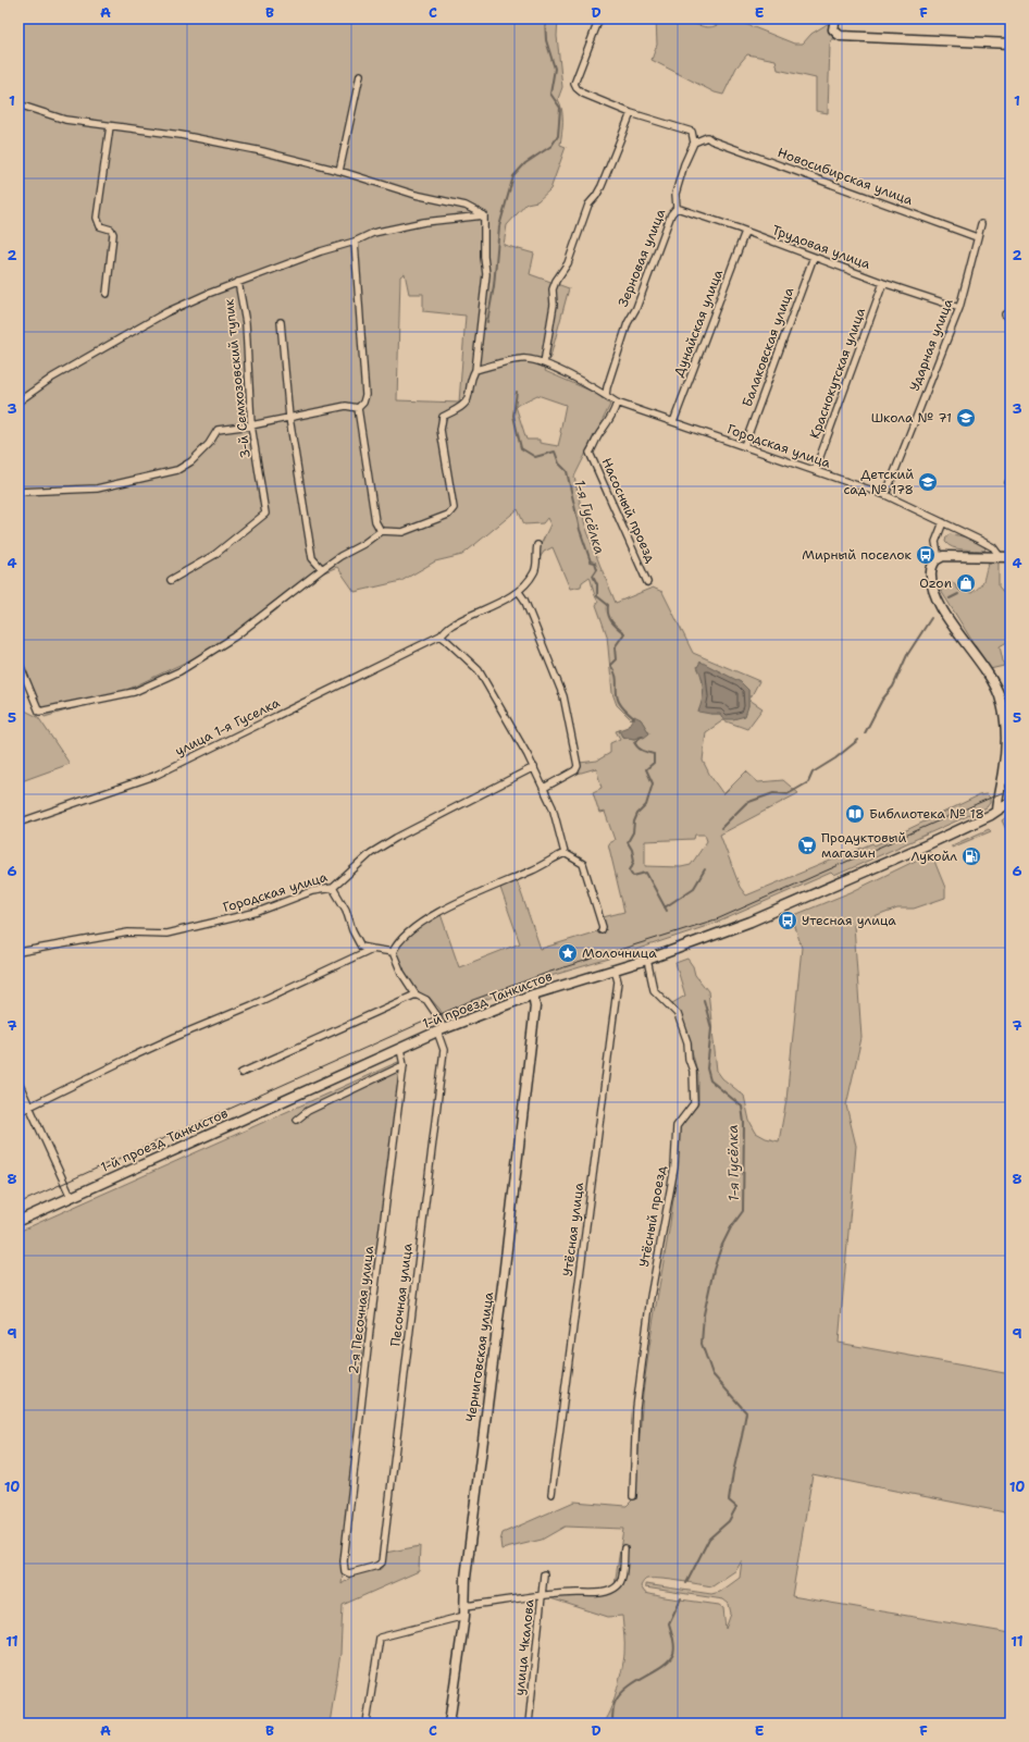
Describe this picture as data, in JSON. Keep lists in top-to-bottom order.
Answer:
{
  "streets": {
    "main road": ["1-й проезд Танкистов", "Черниговская улица"],
    "street": [
      "Новосибирская улица",
      "Трудовая улица",
      "Зерновая улица",
      "Дунайская улица",
      "Ударная улица",
      "Балаковская улица",
      "Краснокутская улица",
      "3-й Семхозовский тупик",
      "Городская улица",
      "Насосный проезд",
      "улица 1-я Гуселка",
      "Утёсный проезд",
      "Утёсная улица",
      "Песочная улица",
      "2-я Песочная улица",
      "улица Чкалова"
    ]
  },
  "crossings": [
    ["Новосибирская улица", "Зерновая улица"],
    ["Новосибирская улица", "Ударная улица"],
    ["Трудовая улица", "Зерновая улица"],
    ["Трудовая улица", "Дунайская улица"],
    ["Трудовая улица", "Ударная улица"],
    ["Трудовая улица", "Балаковская улица"],
    ["Трудовая улица", "Краснокутская улица"],
    ["Зерновая улица", "Городская улица"],
    ["Дунайская улица", "Городская улица"],
    ["Ударная улица", "Городская улица"],
    ["Балаковская улица", "Городская улица"],
    ["Краснокутская улица", "Городская улица"],
    ["Городская улица", "Насосный проезд"],
    ["1-й проезд Танкистов", "Утёсный проезд"],
    ["1-й проезд Танкистов", "Утёсная улица"],
    ["1-й проезд Танкистов", "Песочная улица"],
    ["1-й проезд Танкистов", "2-я Песочная улица"],
    ["1-й проезд Танкистов", "Черниговская улица"],
    ["Песочная улица", "2-я Песочная улица"]
  ],
  "water": ["1-я Гусёлка"],
  "places": {
    "school or university": ["Школа № 71", "Детский сад № 178"],
    "bus stop": ["Мирный поселок", "Утесная улица"],
    "shop": ["Ozon"],
    "library": ["Библиотека № 18"],
    "supermarket": ["Продуктовый магазин"],
    "fuel station": ["Лукойл"],
    "place": ["Молочница"]
  },
  "grid": {
    "columns": [
      "A",
      "B",
      "C",
      "D",
      "E",
      "F"
    ],
    "rows": [
      "1",
      "2",
      "3",
      "4",
      "5",
      "6",
      "7",
      "8",
      "9",
      "10",
      "11"
    ]
  }
}
